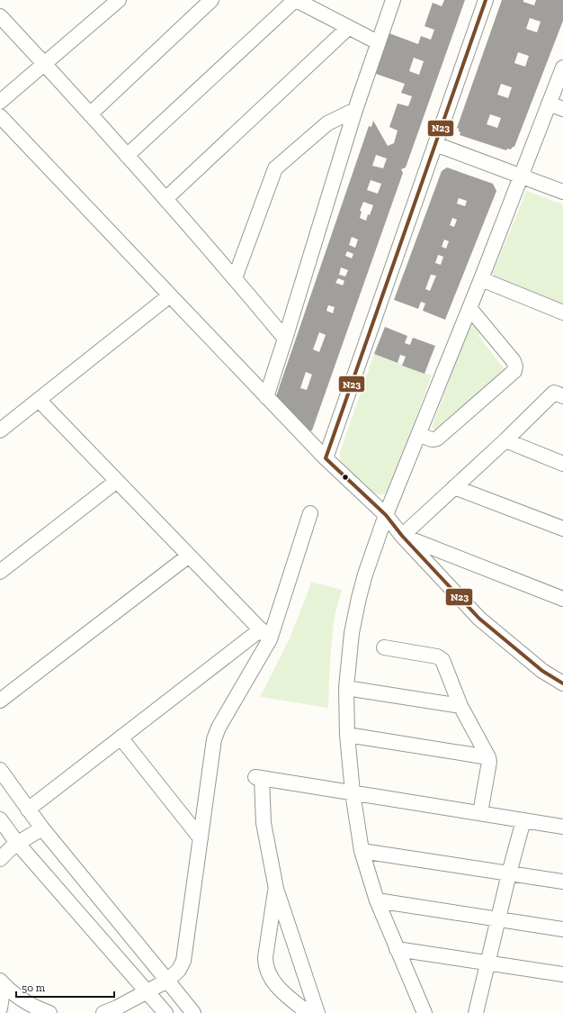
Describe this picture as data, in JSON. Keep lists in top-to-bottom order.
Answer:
{
  "lines": ["transit line N23"],
  "scale_bar": "50 m"
}
